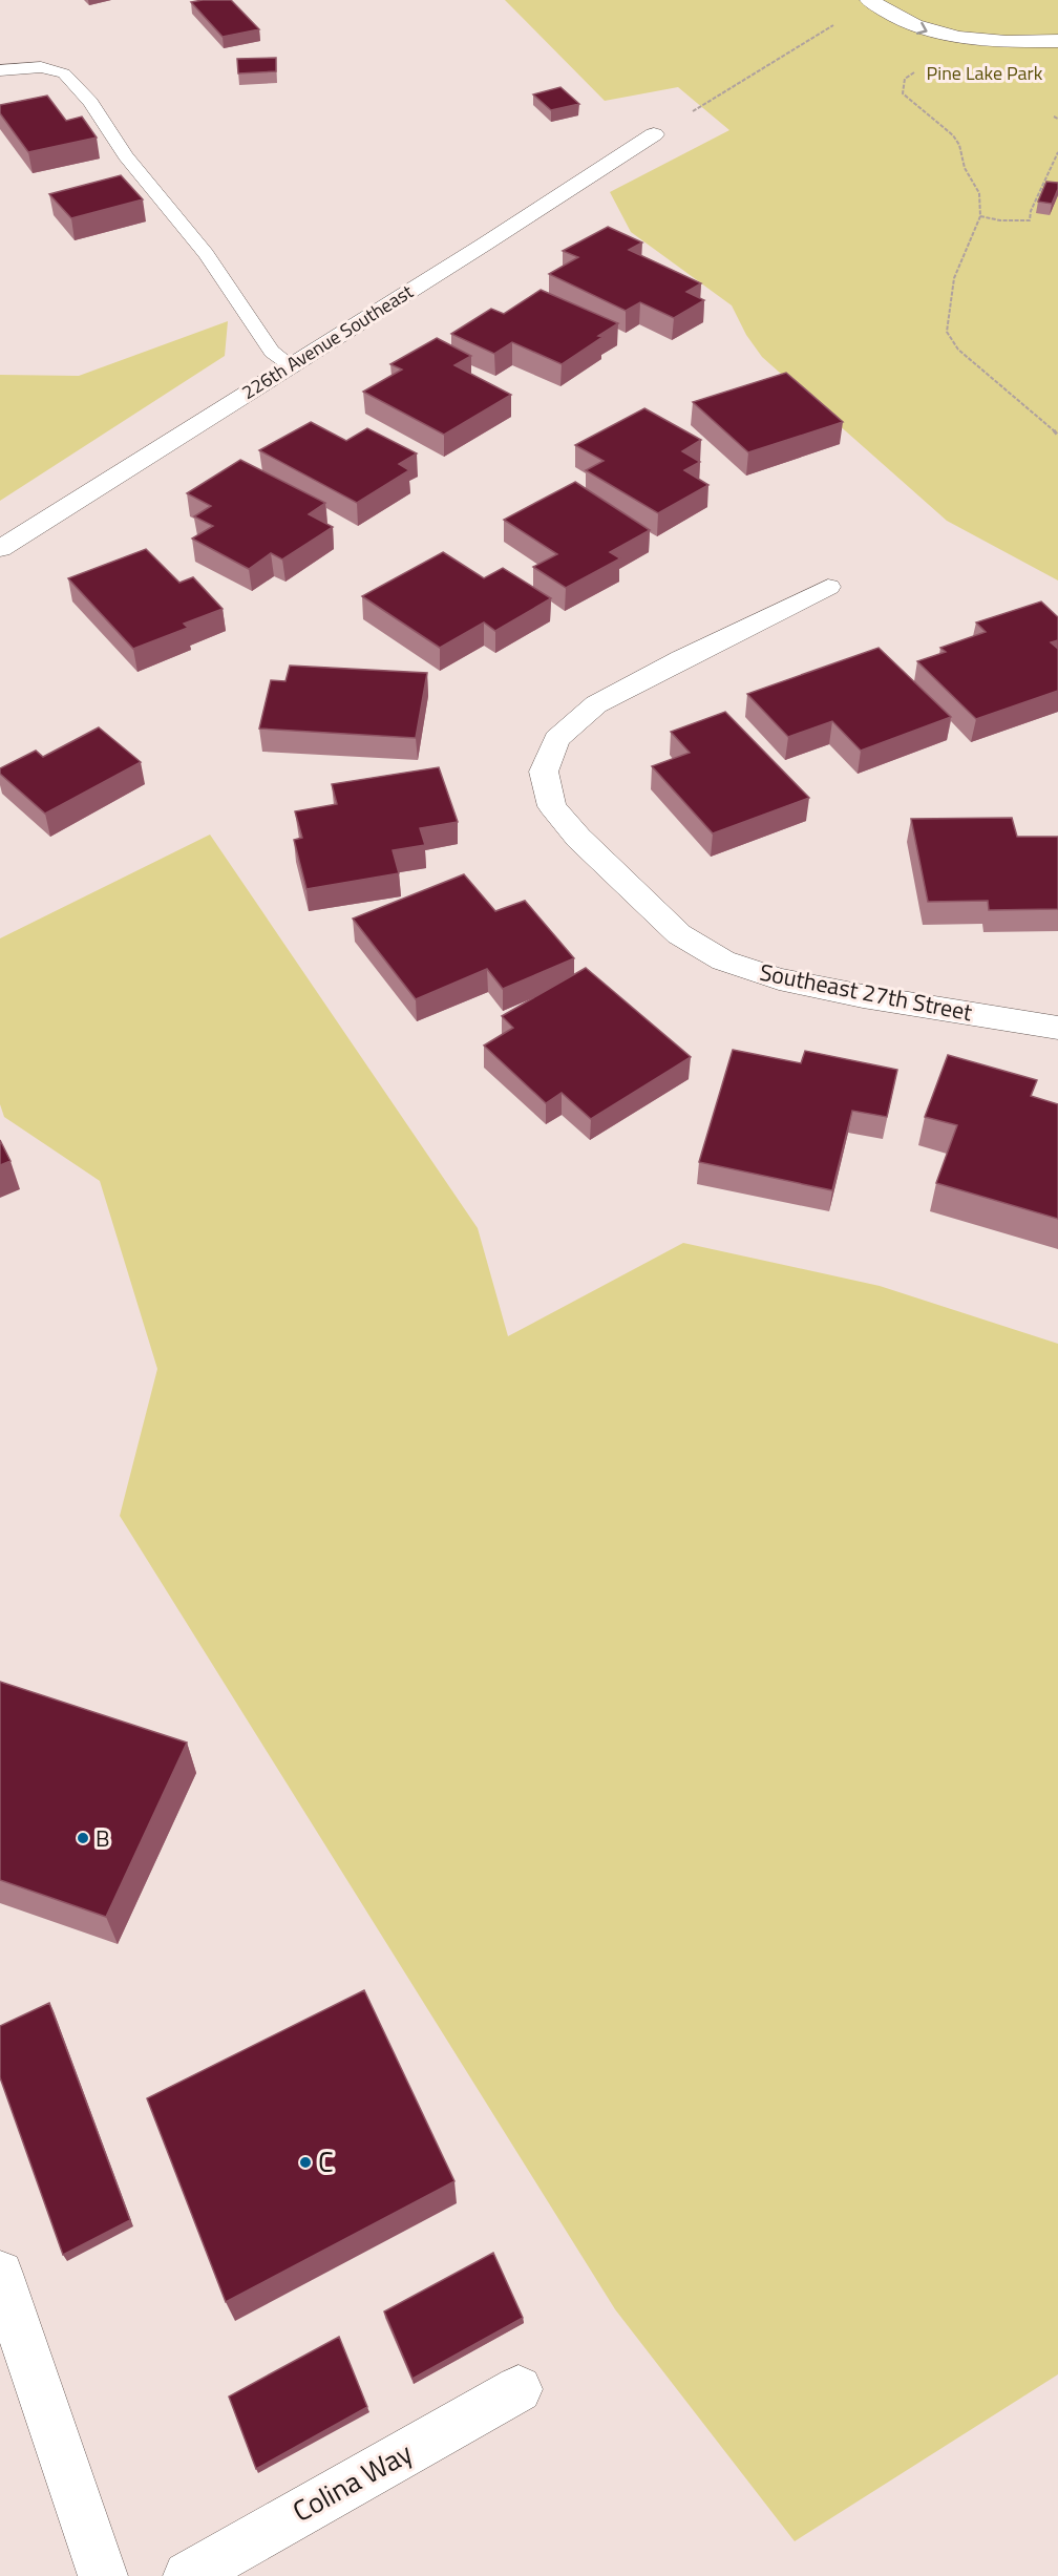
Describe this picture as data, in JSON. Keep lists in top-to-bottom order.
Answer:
{
  "streets": {
    "street": ["226th Avenue Southeast", "Southeast 27th Street", "Colina Way"]
  },
  "parks": ["Pine Lake Park"],
  "places": ["B", "C"]
}
